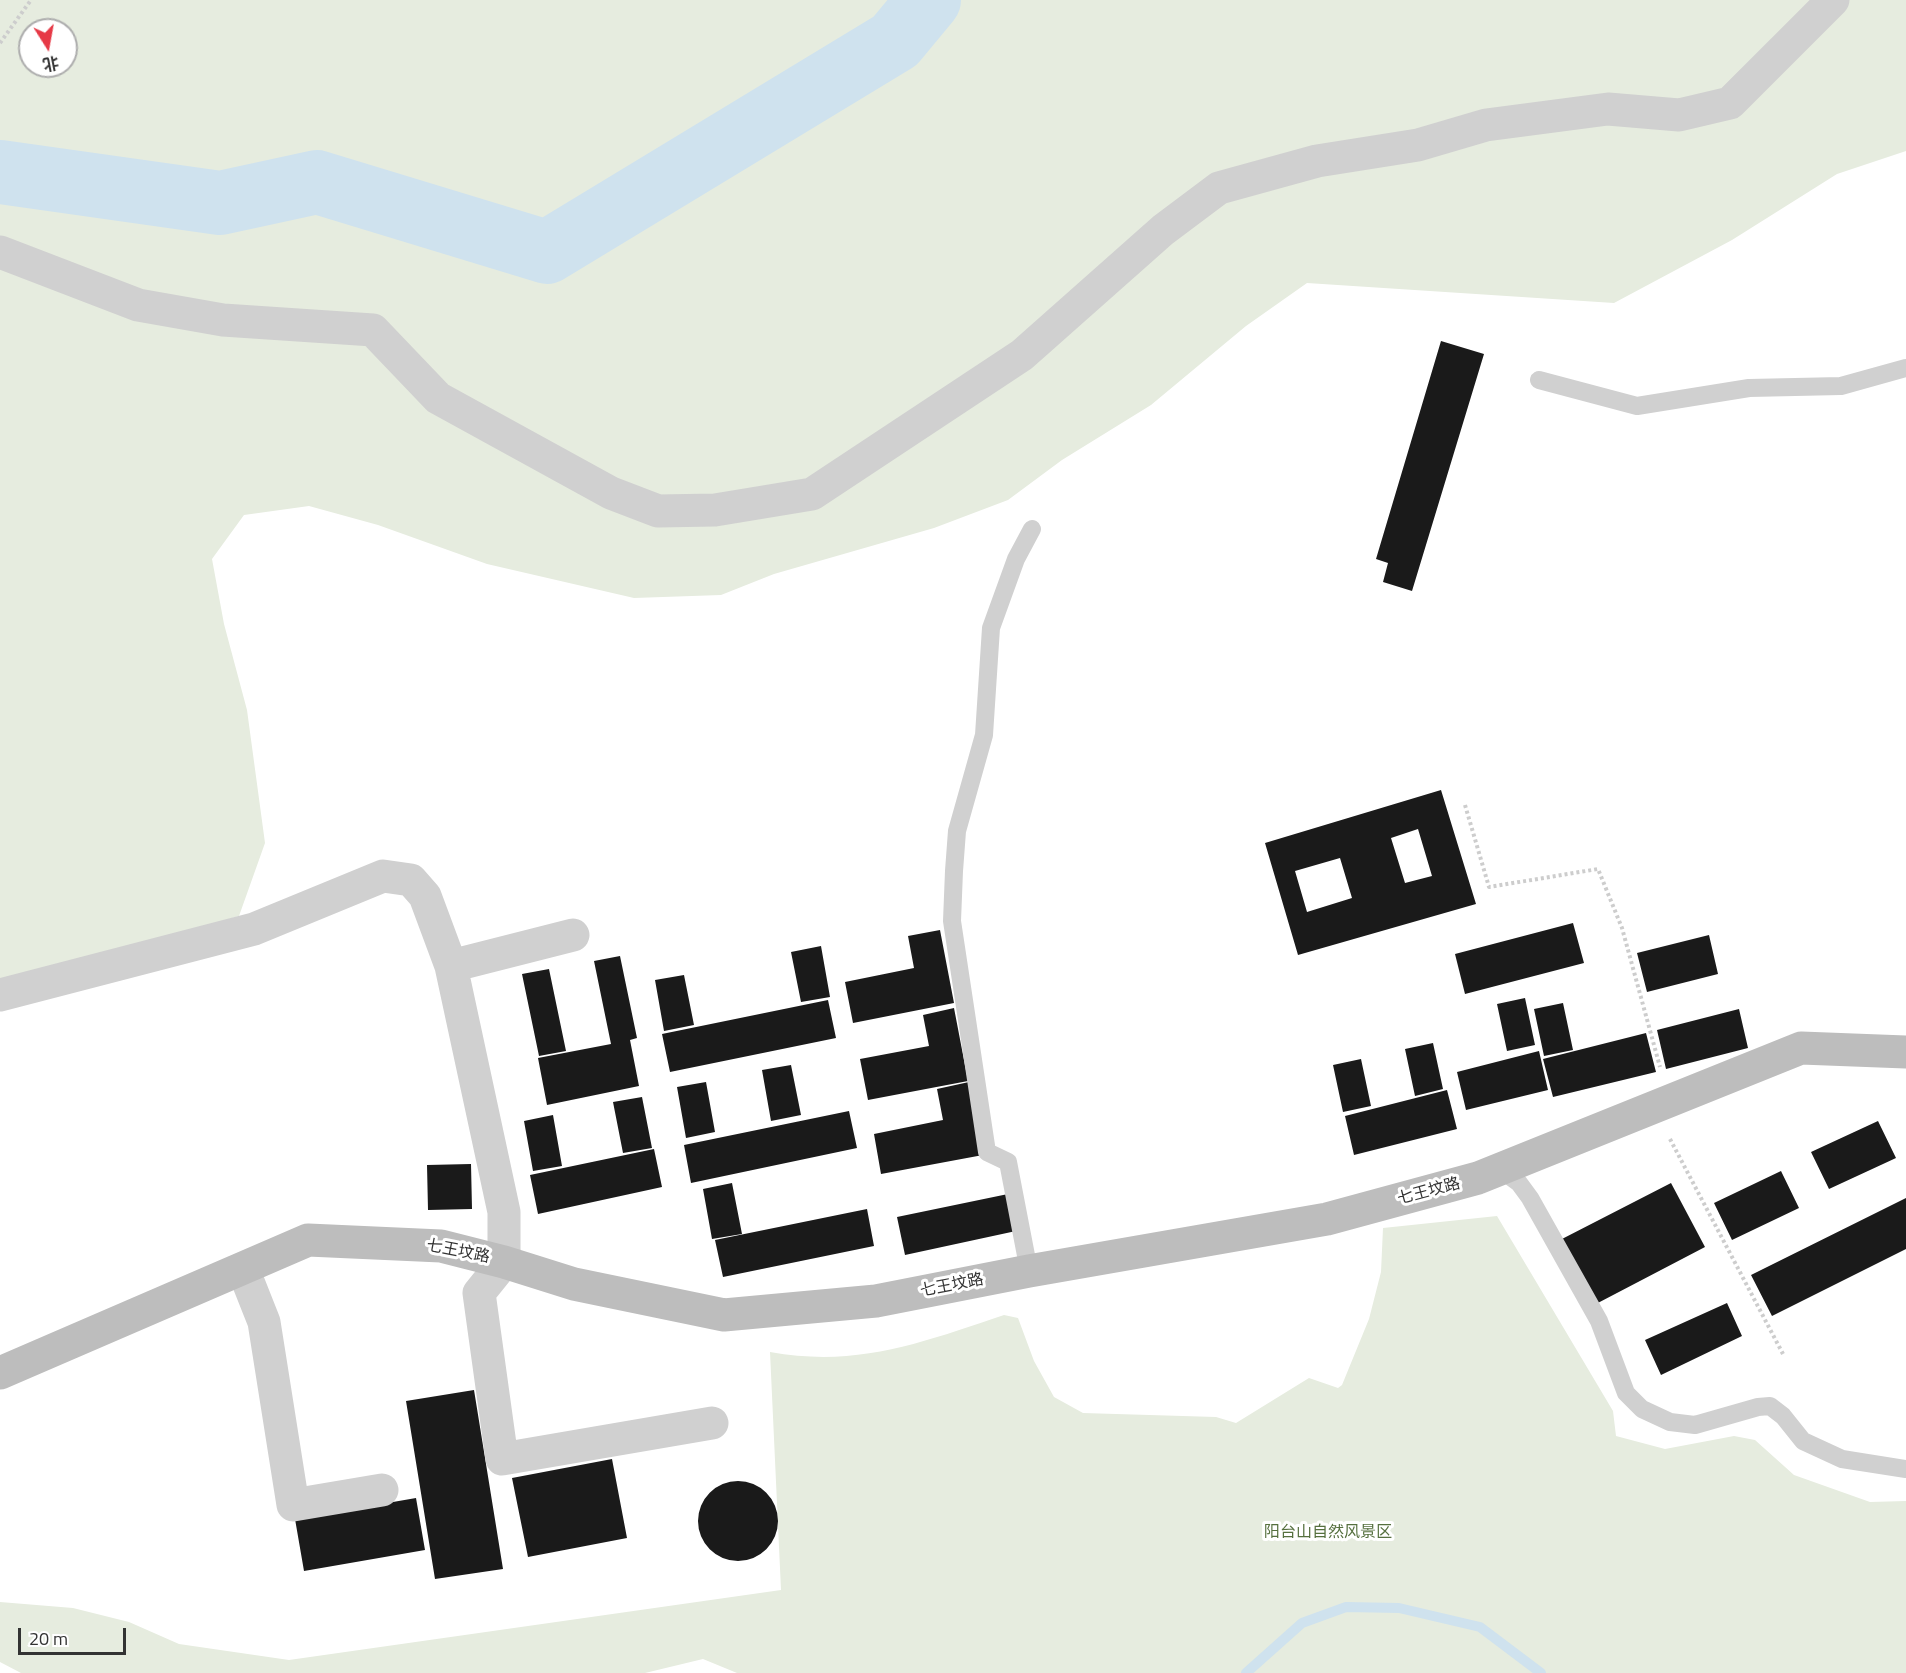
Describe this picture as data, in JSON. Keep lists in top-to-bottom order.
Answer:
{
  "streets": {
    "street": ["七王坟路"]
  },
  "parks": ["阳台山自然风景区"],
  "scale_bar": "20 m",
  "north": "bottom"
}
